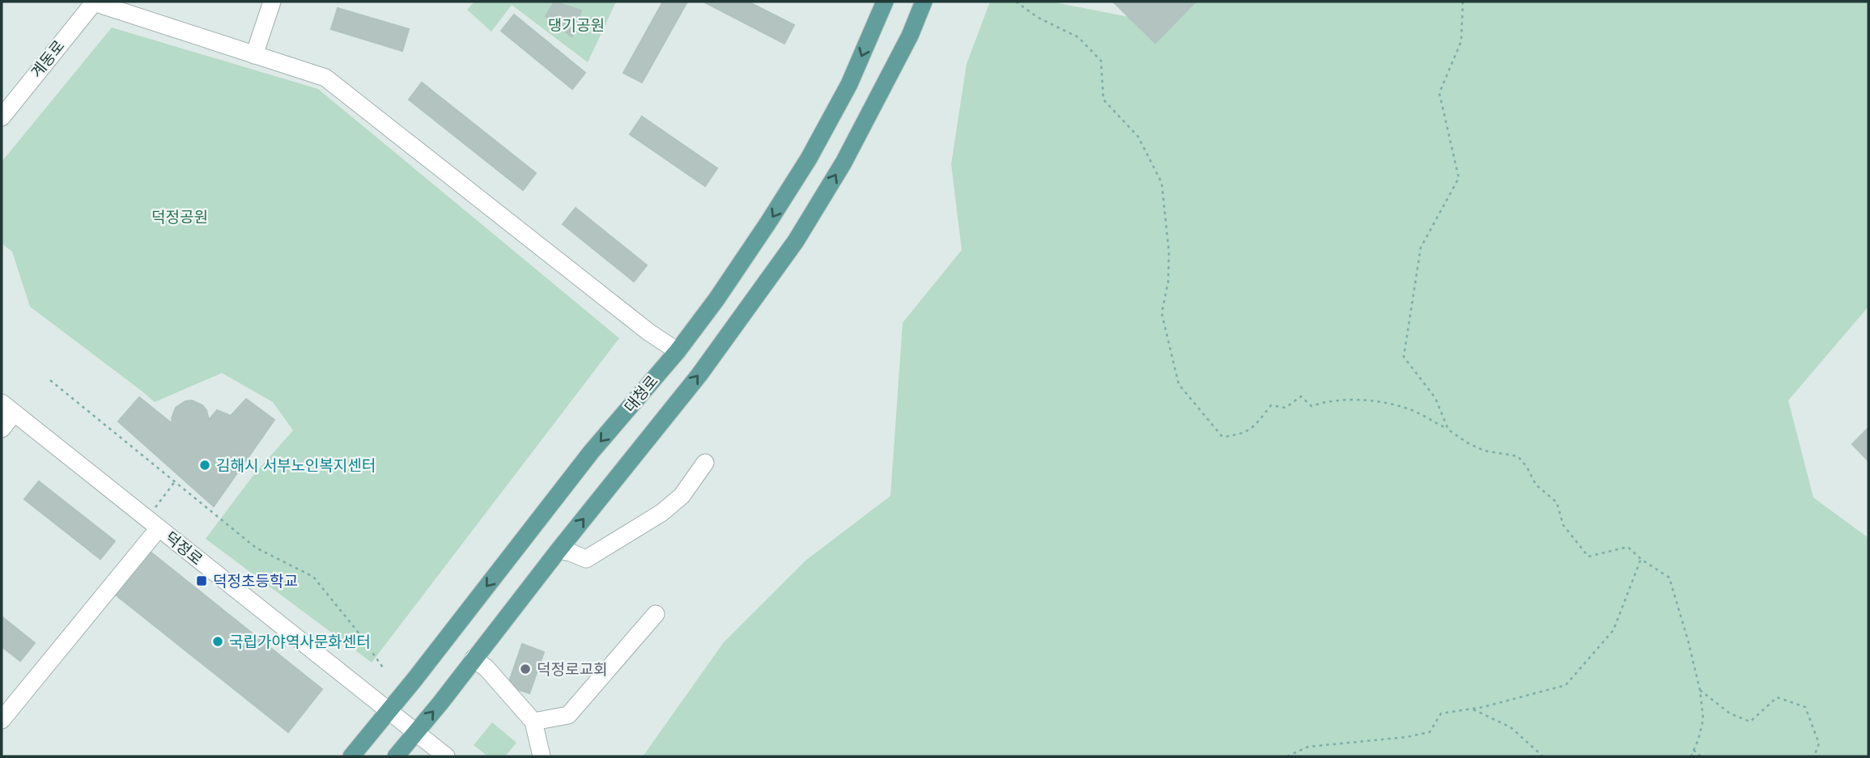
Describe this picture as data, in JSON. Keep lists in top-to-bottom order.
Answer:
{
  "streets": {
    "main road": ["대청로"],
    "street": ["계동로", "덕정로"]
  },
  "crossings": [
    ["대청로", "덕정로"]
  ],
  "parks": ["댕기공원", "덕정공원"],
  "places": {
    "other": ["김해시 서부노인복지센터", "국립가야역사문화센터", "덕정로교회"],
    "transit": ["덕정초등학교"]
  }
}
